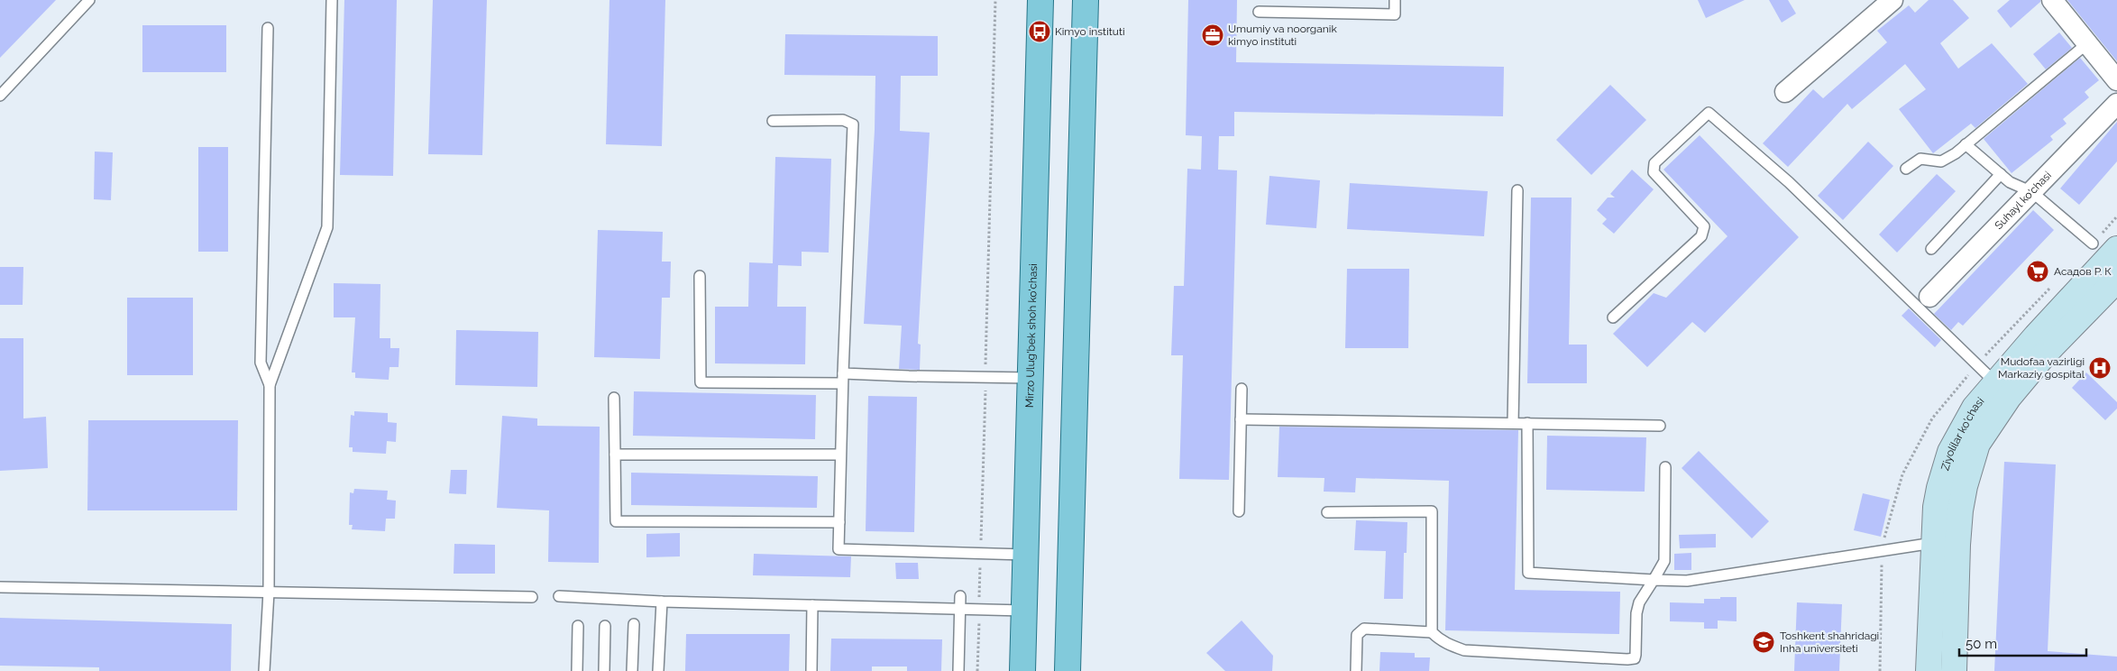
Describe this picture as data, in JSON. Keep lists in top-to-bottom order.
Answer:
{
  "streets": {
    "main road": ["Mirzo Ulug'bek shoh ko'chasi", "Ziyolilar ko'chasi"],
    "street": ["Suhayl ko'chasi"]
  },
  "places": {
    "bus stop": ["Kimyo instituti"],
    "office": ["Umumiy va noorganik kimyo instituti"],
    "supermarket": ["Асадов Р. К"],
    "hospital": ["Mudofaa vazirligi Markaziy gospital"],
    "school or university": ["Toshkent shahridagi Inha universiteti"]
  },
  "scale_bar": "50 m"
}
